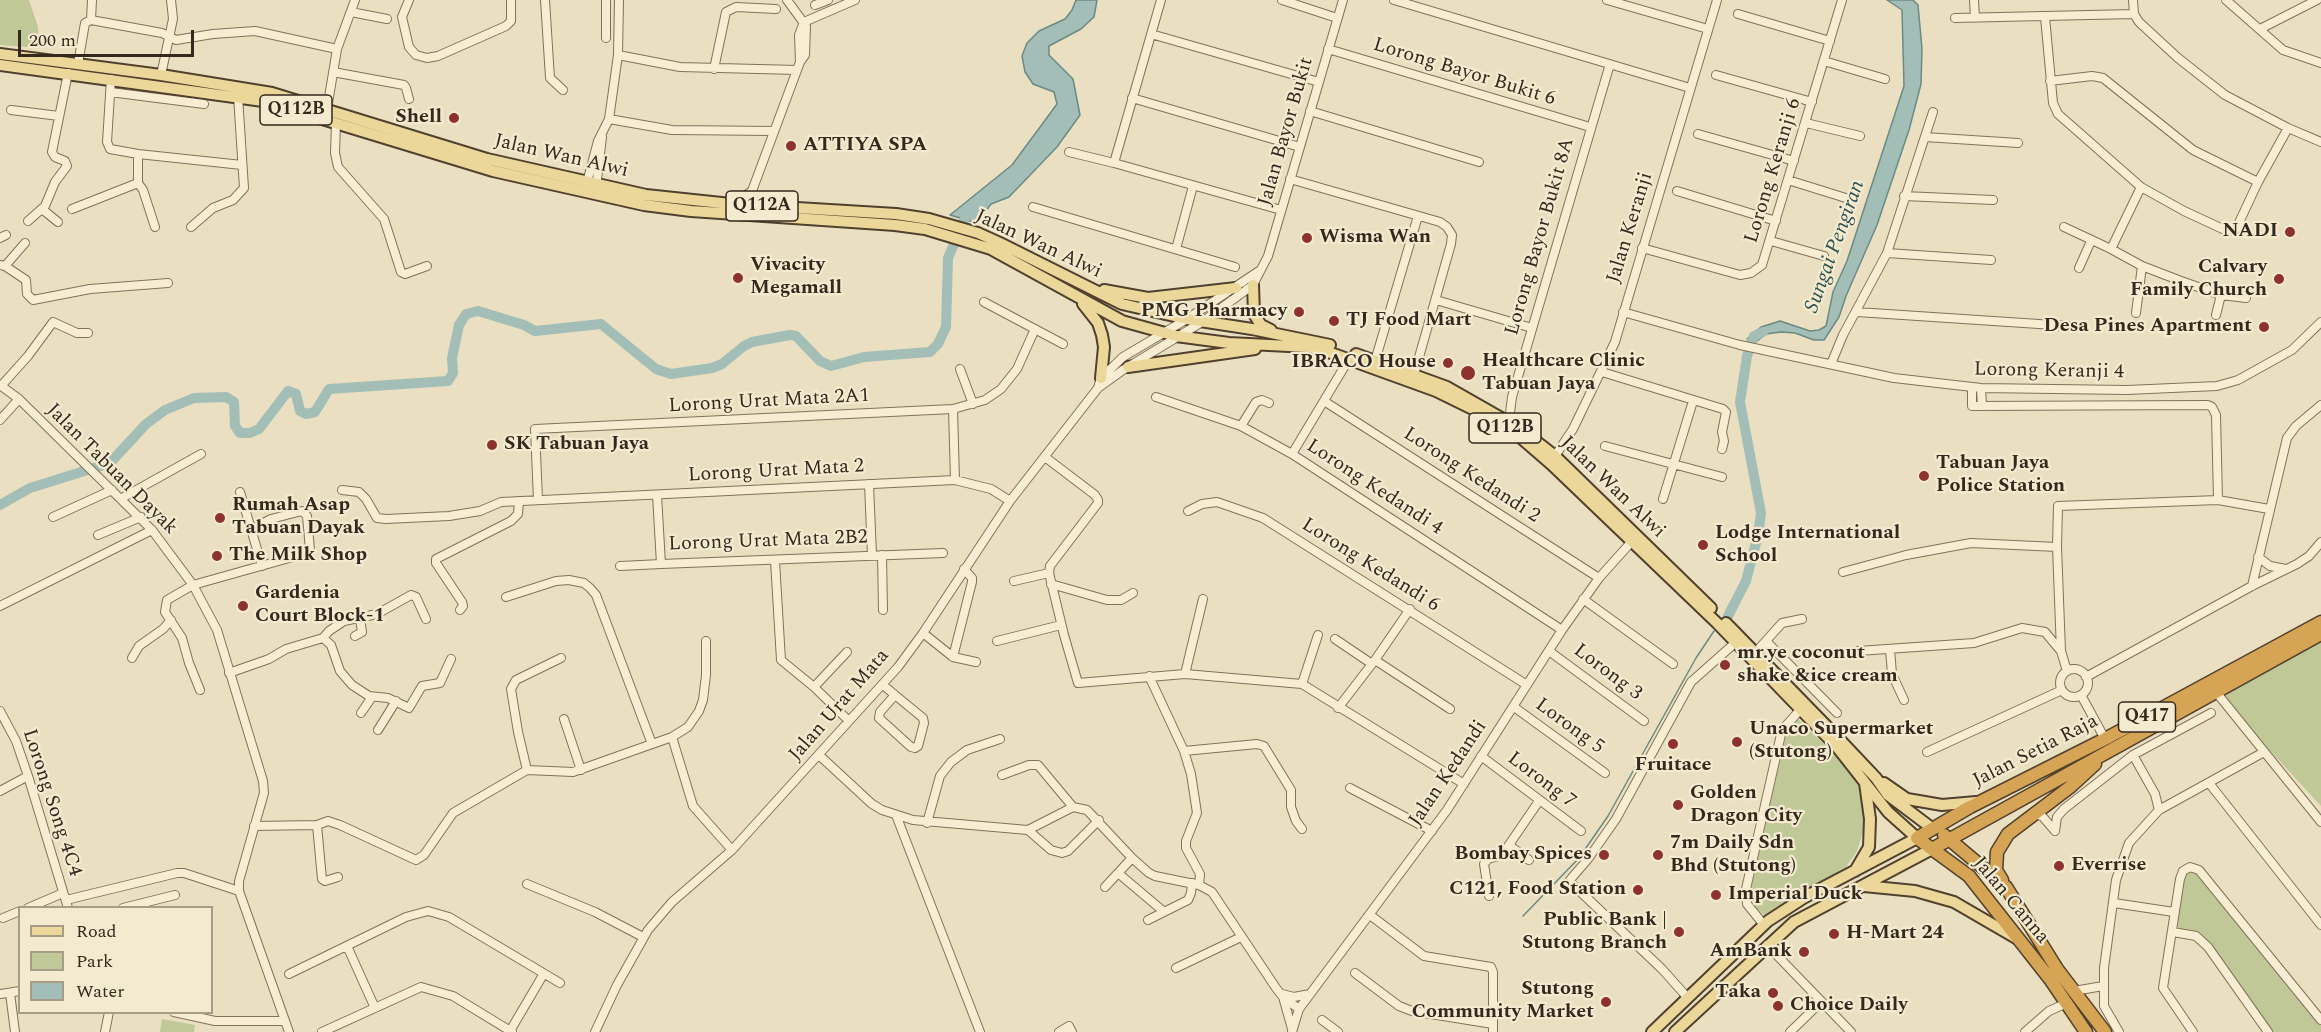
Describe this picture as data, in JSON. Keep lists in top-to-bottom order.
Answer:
{
  "streets": {
    "highway": ["Q417", "Jalan Setia Raja", "Jalan Canna"],
    "main road": ["Q112B", "Jalan Wan Alwi", "Q112A"],
    "street": [
      "Lorong Bayor Bukit 6",
      "Jalan Bayor Bukit",
      "Lorong Keranji 6",
      "Jalan Keranji",
      "Lorong Bayor Bukit 8A",
      "Lorong Keranji 4",
      "Lorong Urat Mata 2A1",
      "Jalan Tabuan Dayak",
      "Lorong Urat Mata 2",
      "Lorong Kedandi 2",
      "Lorong Kedandi 4",
      "Lorong Urat Mata 2B2",
      "Lorong Kedandi 6",
      "Lorong 3",
      "Jalan Urat Mata",
      "Lorong 5",
      "Jalan Kedandi",
      "Lorong 7",
      "Lorong Song 4C4"
    ]
  },
  "crossings": [
    ["Lorong Bayor Bukit 6", "Jalan Bayor Bukit"],
    ["Lorong Bayor Bukit 6", "Lorong Bayor Bukit 8A"],
    ["Jalan Wan Alwi", "Jalan Keranji"],
    ["Jalan Wan Alwi", "Lorong Bayor Bukit 8A"],
    ["Jalan Wan Alwi", "Jalan Kedandi"],
    ["Jalan Wan Alwi", "Jalan Canna"],
    ["Lorong Keranji 6", "Jalan Keranji"],
    ["Jalan Keranji", "Lorong Keranji 4"],
    ["Lorong Urat Mata 2A1", "Lorong Urat Mata 2"],
    ["Lorong Urat Mata 2", "Lorong Urat Mata 2B2"],
    ["Lorong Urat Mata 2", "Jalan Urat Mata"],
    ["Lorong Kedandi 2", "Jalan Kedandi"],
    ["Lorong Kedandi 4", "Jalan Kedandi"],
    ["Lorong Kedandi 6", "Jalan Kedandi"],
    ["Lorong 3", "Jalan Kedandi"],
    ["Q417", "Jalan Setia Raja"],
    ["Q417", "Jalan Canna"],
    ["Lorong 5", "Jalan Kedandi"],
    ["Jalan Setia Raja", "Jalan Canna"],
    ["Jalan Kedandi", "Lorong 7"]
  ],
  "water": ["Sungai Pengiran"],
  "places": [
    "Shell",
    "ATTIYA SPA",
    "NADI",
    "Wisma Wan",
    "Vivacity Megamall",
    "Calvary Family Church",
    "PMG Pharmacy",
    "TJ Food Mart",
    "Desa Pines Apartment",
    "IBRACO House",
    "Healthcare Clinic Tabuan Jaya",
    "SK Tabuan Jaya",
    "Tabuan Jaya Police Station",
    "Rumah Asap Tabuan Dayak",
    "Lodge International School",
    "The Milk Shop",
    "Gardenia Court Block-1",
    "mr.ye coconut shake &ice cream",
    "Unaco Supermarket (Stutong)",
    "Fruitace",
    "Golden Dragon City",
    "Bombay Spices",
    "7m Daily Sdn Bhd (Stutong)",
    "Everrise",
    "C121, Food Station",
    "Imperial Duck",
    "Public Bank | Stutong Branch",
    "H-Mart 24",
    "AmBank",
    "Taka",
    "Stutong Community Market",
    "Choice Daily"
  ],
  "legend": ["Road", "Park", "Water"],
  "scale_bar": "200 m"
}
